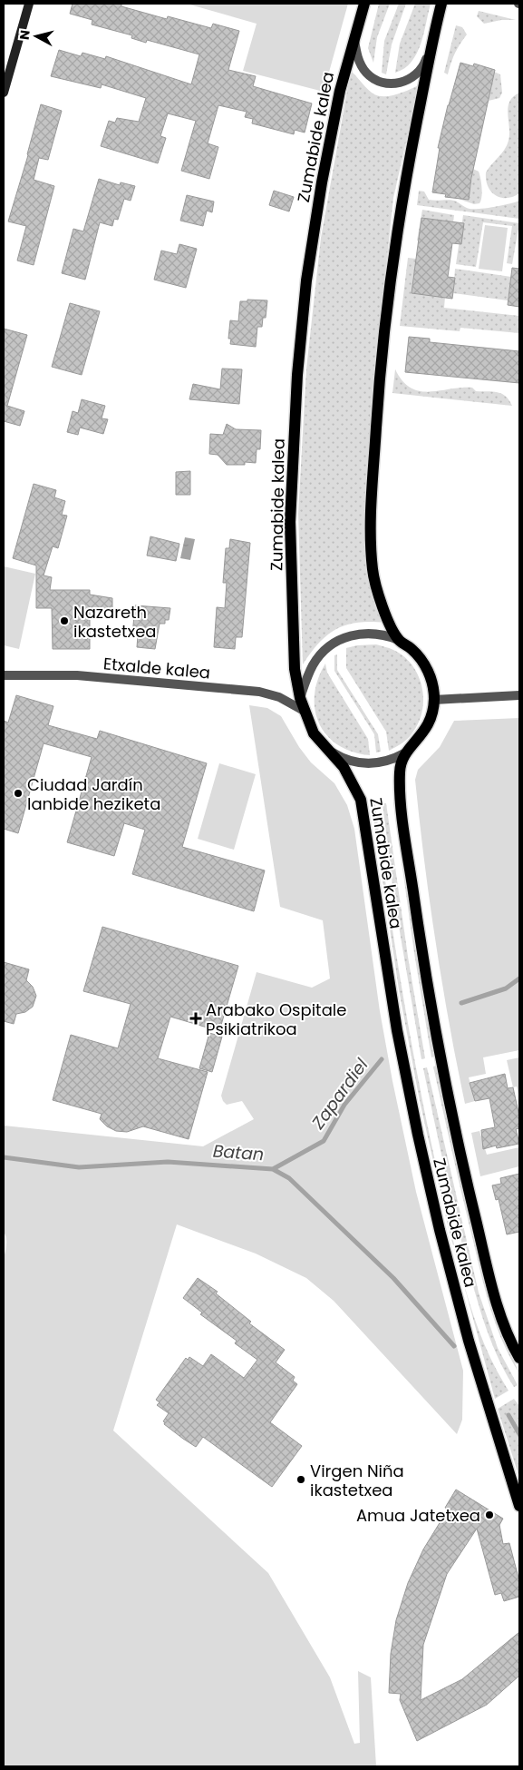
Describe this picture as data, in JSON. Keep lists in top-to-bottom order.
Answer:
{
  "streets": {
    "main road": ["Zumabide kalea"],
    "street": ["Etxalde kalea"]
  },
  "crossings": [
    ["Zumabide kalea", "Etxalde kalea"]
  ],
  "water": ["Zapardiel", "Batan"],
  "places": {
    "other": [
      "Nazareth ikastetxea",
      "Ciudad Jardín lanbide heziketa",
      "Virgen Niña ikastetxea",
      "Amua Jatetxea"
    ],
    "health": ["Arabako Ospitale Psikiatrikoa"]
  },
  "north": "left"
}
